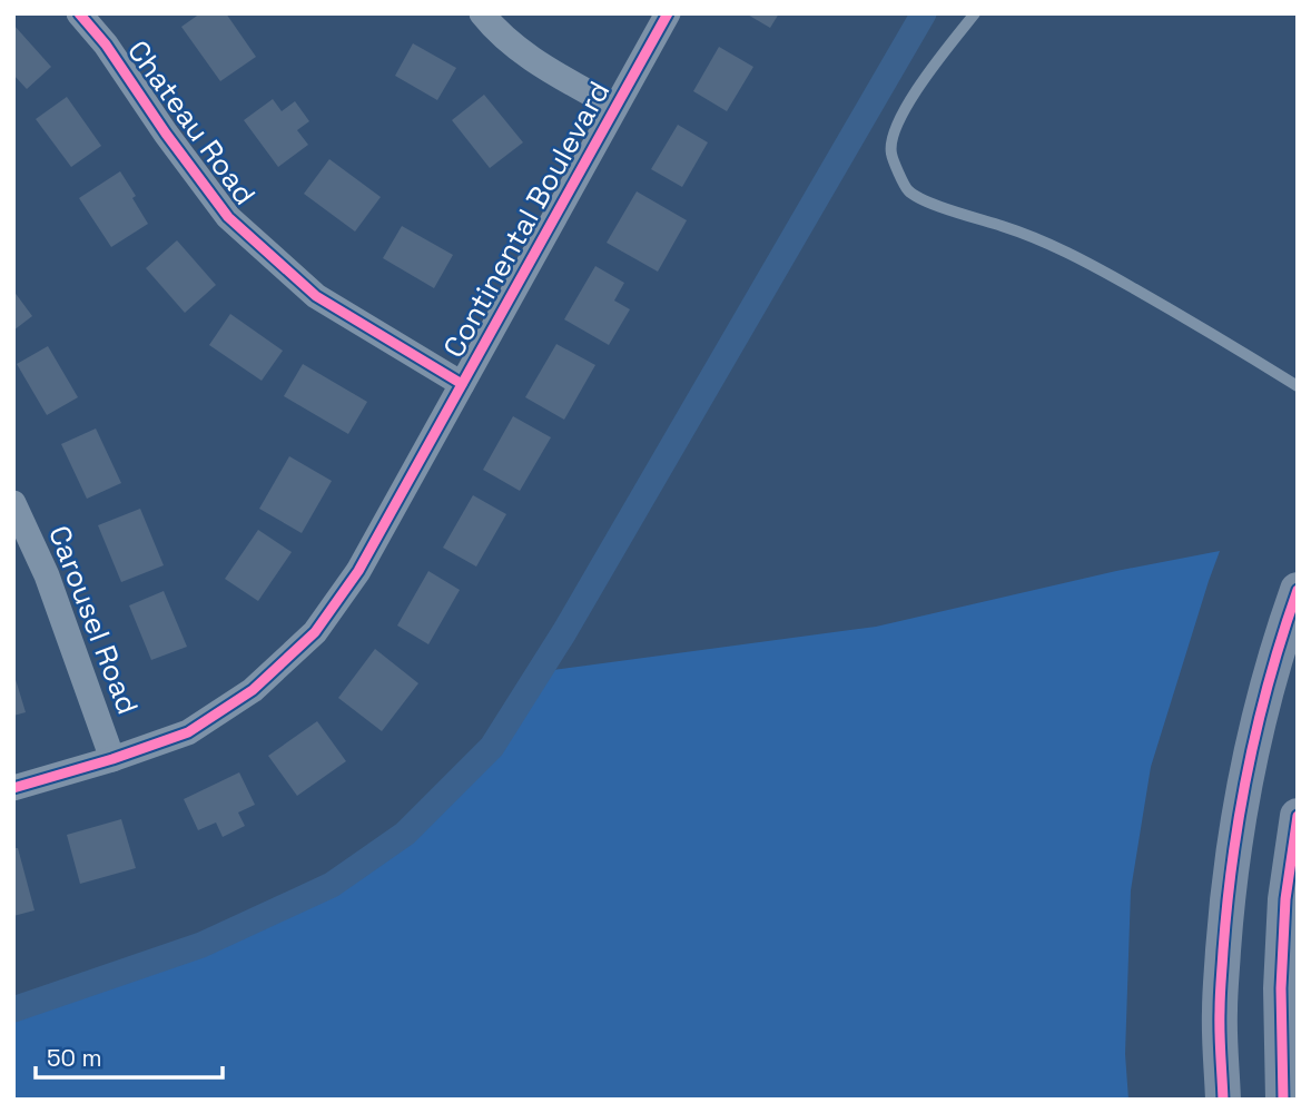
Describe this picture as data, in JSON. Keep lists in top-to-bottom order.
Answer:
{
  "streets": {
    "street": ["Chateau Road", "Continental Boulevard", "Carousel Road"]
  },
  "crossings": [
    ["Chateau Road", "Continental Boulevard"],
    ["Continental Boulevard", "Carousel Road"]
  ],
  "scale_bar": "50 m"
}
